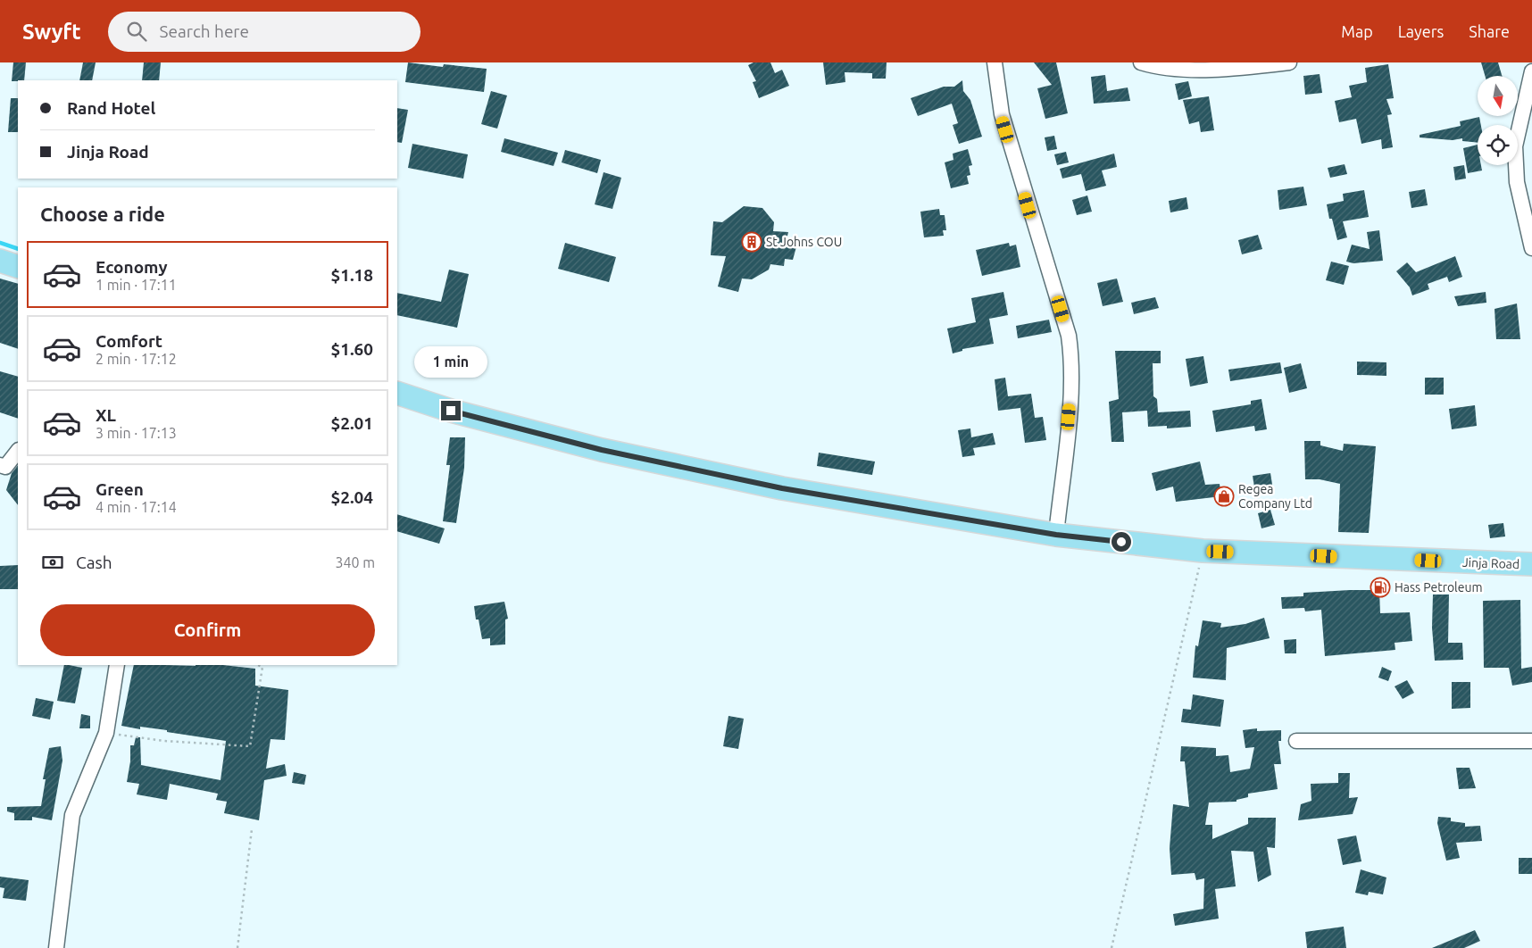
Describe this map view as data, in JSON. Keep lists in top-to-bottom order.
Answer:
{
  "streets": {
    "main road": ["Jinja Road"]
  },
  "places": {
    "building": ["St Johns COU"],
    "shop": ["Regea Company Ltd"],
    "fuel station": ["Hass Petroleum"]
  },
  "north": "bottom",
  "page": {
    "header": "Swyft",
    "search": "Search here",
    "nav": ["Map", "Layers", "Share"],
    "banner": ["Rand Hotel", "Jinja Road"],
    "heading": "Choose a ride",
    "list": [
      {
        "name": "Economy",
        "note": "1 min · 17:11",
        "value": "$1.18"
      },
      {
        "name": "Comfort",
        "note": "2 min · 17:12",
        "value": "$1.60"
      },
      {
        "name": "XL",
        "note": "3 min · 17:13",
        "value": "$2.01"
      },
      {
        "name": "Green",
        "note": "4 min · 17:14",
        "value": "$2.04"
      }
    ],
    "bubble": "1 min",
    "pay": ["Cash", "340 m"],
    "buttons": "Confirm"
  }
}
